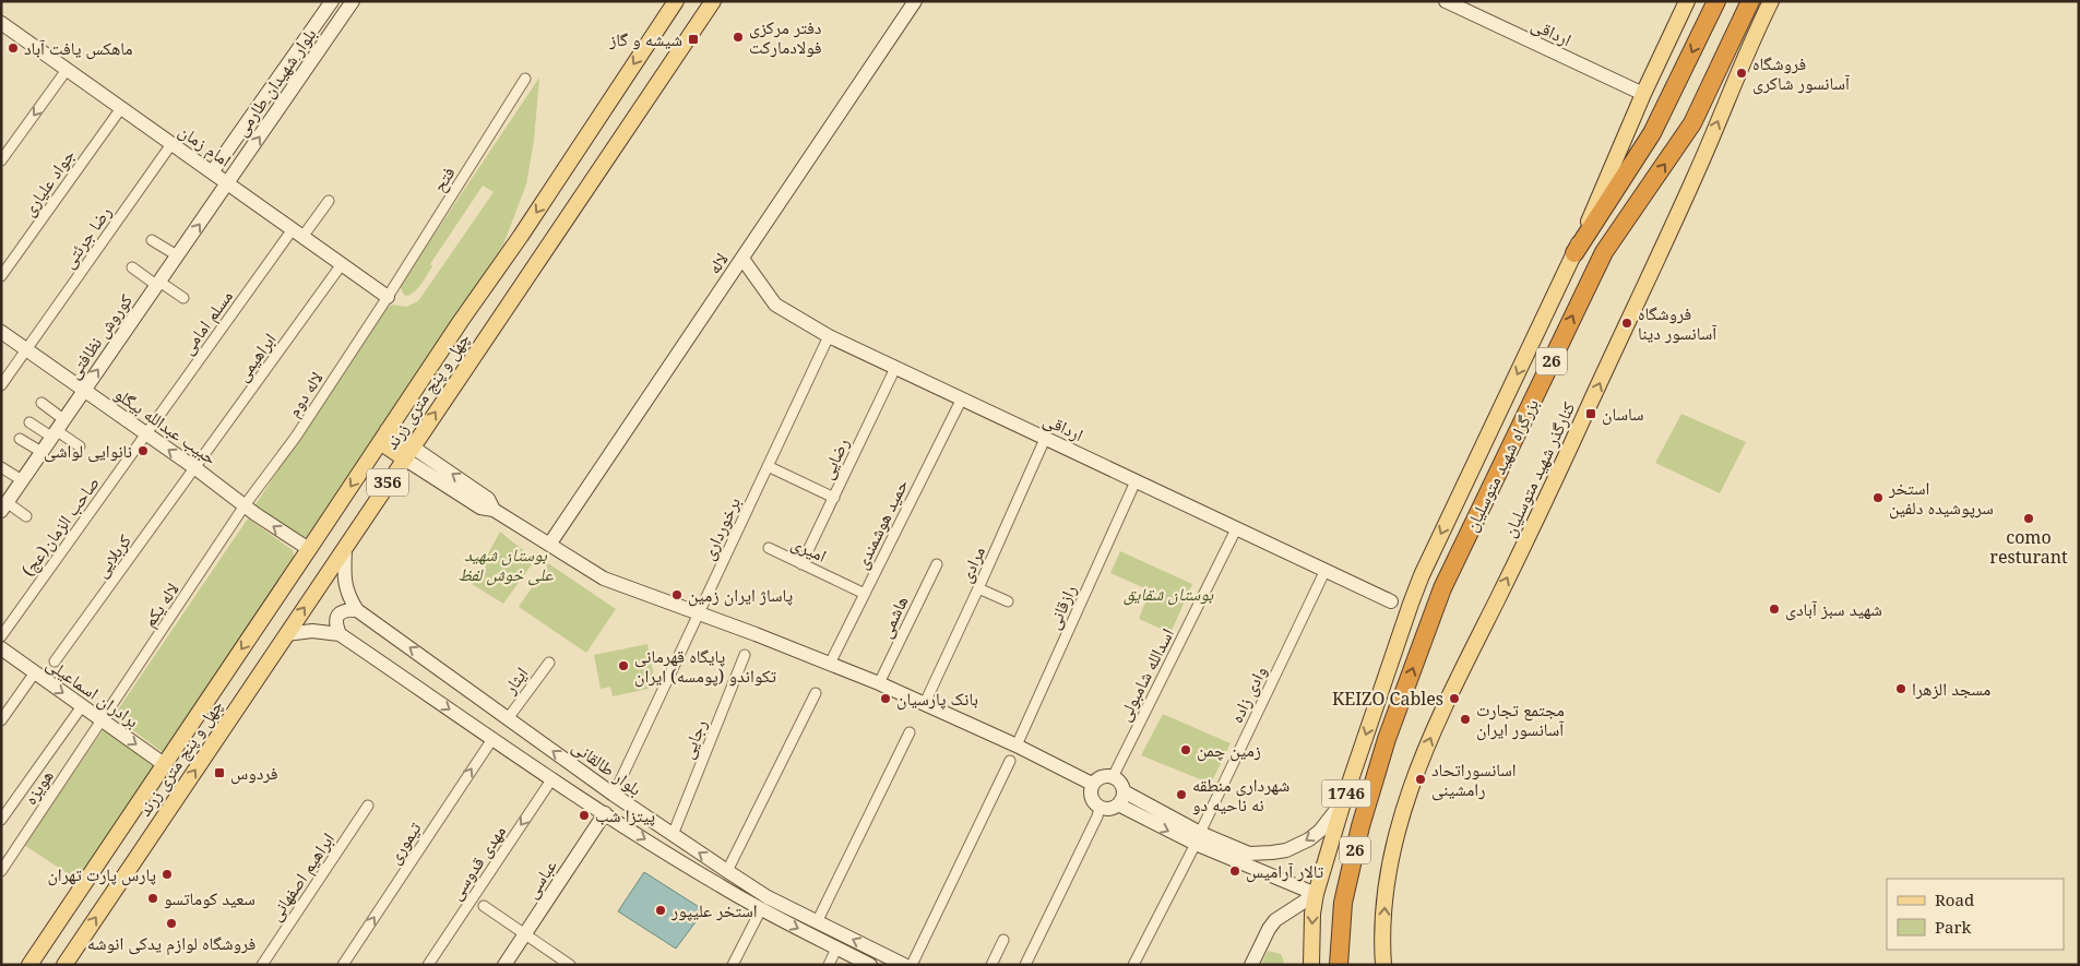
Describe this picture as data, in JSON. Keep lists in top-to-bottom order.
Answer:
{
  "streets": {
    "highway": ["26", "بزرگراه شهید متوسلیان"],
    "main road": [
      "چهل و پنج متری زرند",
      "کنارگذر شهید متوسلیان",
      "356",
      "1746"
    ],
    "street": [
      "ارداقی",
      "بلوار شهیدان طارمی",
      "امام زمان",
      "فتح",
      "جواد علیاری",
      "رضا جرئتی",
      "لاله",
      "مسلم امامی",
      "کوروش نظافتی",
      "ابراهیمی",
      "لاله دوم",
      "حبیب عبدالله بیگلو",
      "رضایی",
      "حمید هوشمندی",
      "صاحب الزمان(عج)",
      "برخورداری",
      "امیری",
      "کربلایی",
      "مرادی",
      "لاله یکم",
      "رازقانی",
      "هاشمی",
      "اسدالله شامبولی",
      "ایثار",
      "برادران اسماعیلی",
      "وادی زاده",
      "رجایی",
      "بلوار طالقانی",
      "هویزه",
      "تیموری",
      "مهدی قدوسی",
      "ابراهیم اصفهانی",
      "عباسی"
    ]
  },
  "crossings": [
    ["ارداقی", "لاله"],
    ["ارداقی", "رضایی"],
    ["ارداقی", "حمید هوشمندی"],
    ["ارداقی", "برخورداری"],
    ["ارداقی", "مرادی"],
    ["ارداقی", "رازقانی"],
    ["ارداقی", "اسدالله شامبولی"],
    ["ارداقی", "وادی زاده"],
    ["بلوار شهیدان طارمی", "امام زمان"],
    ["بلوار شهیدان طارمی", "کوروش نظافتی"],
    ["امام زمان", "فتح"],
    ["امام زمان", "جواد علیاری"],
    ["امام زمان", "رضا جرئتی"],
    ["امام زمان", "مسلم امامی"],
    ["امام زمان", "کوروش نظافتی"],
    ["امام زمان", "ابراهیمی"],
    ["امام زمان", "لاله دوم"],
    ["فتح", "لاله دوم"],
    ["رضا جرئتی", "حبیب عبدالله بیگلو"],
    ["مسلم امامی", "حبیب عبدالله بیگلو"],
    ["مسلم امامی", "صاحب الزمان(عج)"],
    ["کوروش نظافتی", "حبیب عبدالله بیگلو"],
    ["ابراهیمی", "حبیب عبدالله بیگلو"],
    ["ابراهیمی", "کربلایی"],
    ["چهل و پنج متری زرند", "حبیب عبدالله بیگلو"],
    ["چهل و پنج متری زرند", "برادران اسماعیلی"],
    ["چهل و پنج متری زرند", "بلوار طالقانی"],
    ["لاله دوم", "حبیب عبدالله بیگلو"],
    ["لاله دوم", "لاله یکم"],
    ["حبیب عبدالله بیگلو", "صاحب الزمان(عج)"],
    ["حبیب عبدالله بیگلو", "کربلایی"],
    ["حبیب عبدالله بیگلو", "لاله یکم"],
    ["رضایی", "امیری"],
    ["حمید هوشمندی", "امیری"],
    ["برخورداری", "بلوار طالقانی"],
    ["لاله یکم", "برادران اسماعیلی"],
    ["لاله یکم", "هویزه"],
    ["ایثار", "بلوار طالقانی"],
    ["برادران اسماعیلی", "هویزه"],
    ["رجایی", "بلوار طالقانی"]
  ],
  "one_way": [
    "کوروش نظافتی",
    "حبیب عبدالله بیگلو",
    "بزرگراه شهید متوسلیان",
    "برادران اسماعیلی",
    "تیموری",
    "مهدی قدوسی"
  ],
  "parks": ["بوستان شهید علی خوش لفظ", "بوستان شقایق"],
  "places": {
    "other": [
      "دفتر مرکزی فولادمارکت",
      "ماهکس یافت آباد",
      "فروشگاه آسانسور شاکری",
      "فروشگاه آسانسور دینا",
      "نانوایی لواشی",
      "استخر سرپوشیده دلفین",
      "como resturant",
      "پاساژ ایران زمین",
      "شهید سبز آبادی",
      "پایگاه قهرمانی تکواندو (پومسه) ایران",
      "مسجد الزهرا",
      "بانک پارسیان",
      "KEIZO Cables",
      "مجتمع تجارت آسانسور ایران",
      "زمین چمن",
      "اسانسوراتحاد رامشینی",
      "شهرداری منطقه نه ناحیه دو",
      "پیتزا شب",
      "تالار آرامیس",
      "پارس پارت تهران",
      "سعید کوماتسو",
      "استخر علیپور",
      "فروشگاه لوازم یدکی انوشه"
    ],
    "transit": ["شیشه و گاز", "ساسان", "فردوس"]
  },
  "legend": ["Road", "Park"]
}
